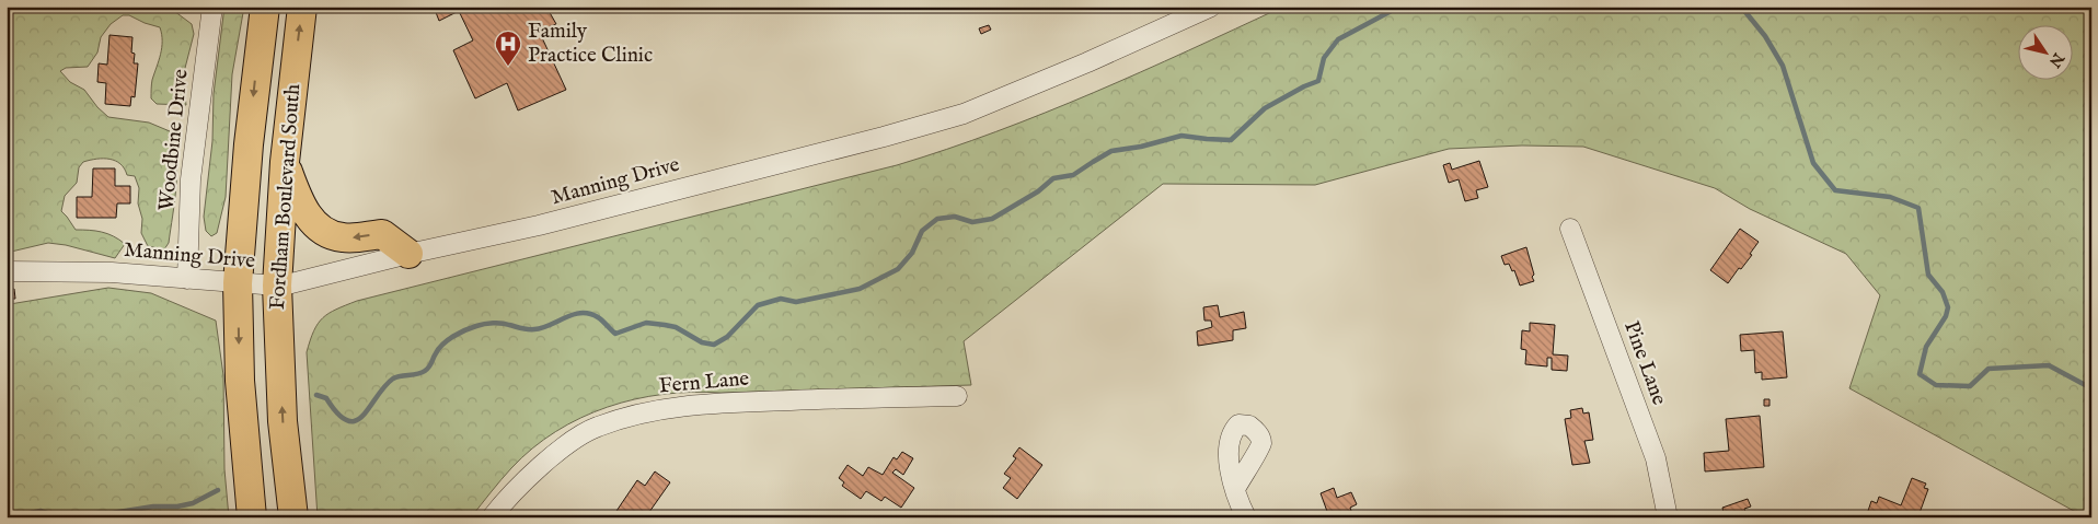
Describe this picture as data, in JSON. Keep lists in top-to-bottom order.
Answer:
{
  "streets": {
    "highway": ["Fordham Boulevard South"],
    "street": [
      "Woodbine Drive",
      "Manning Drive",
      "Pine Lane",
      "Fern Lane"
    ]
  },
  "crossings": [
    ["Woodbine Drive", "Manning Drive"],
    ["Manning Drive", "Fordham Boulevard South"]
  ],
  "places": {
    "hospital": ["Family Practice Clinic"]
  },
  "north": "bottom right"
}
